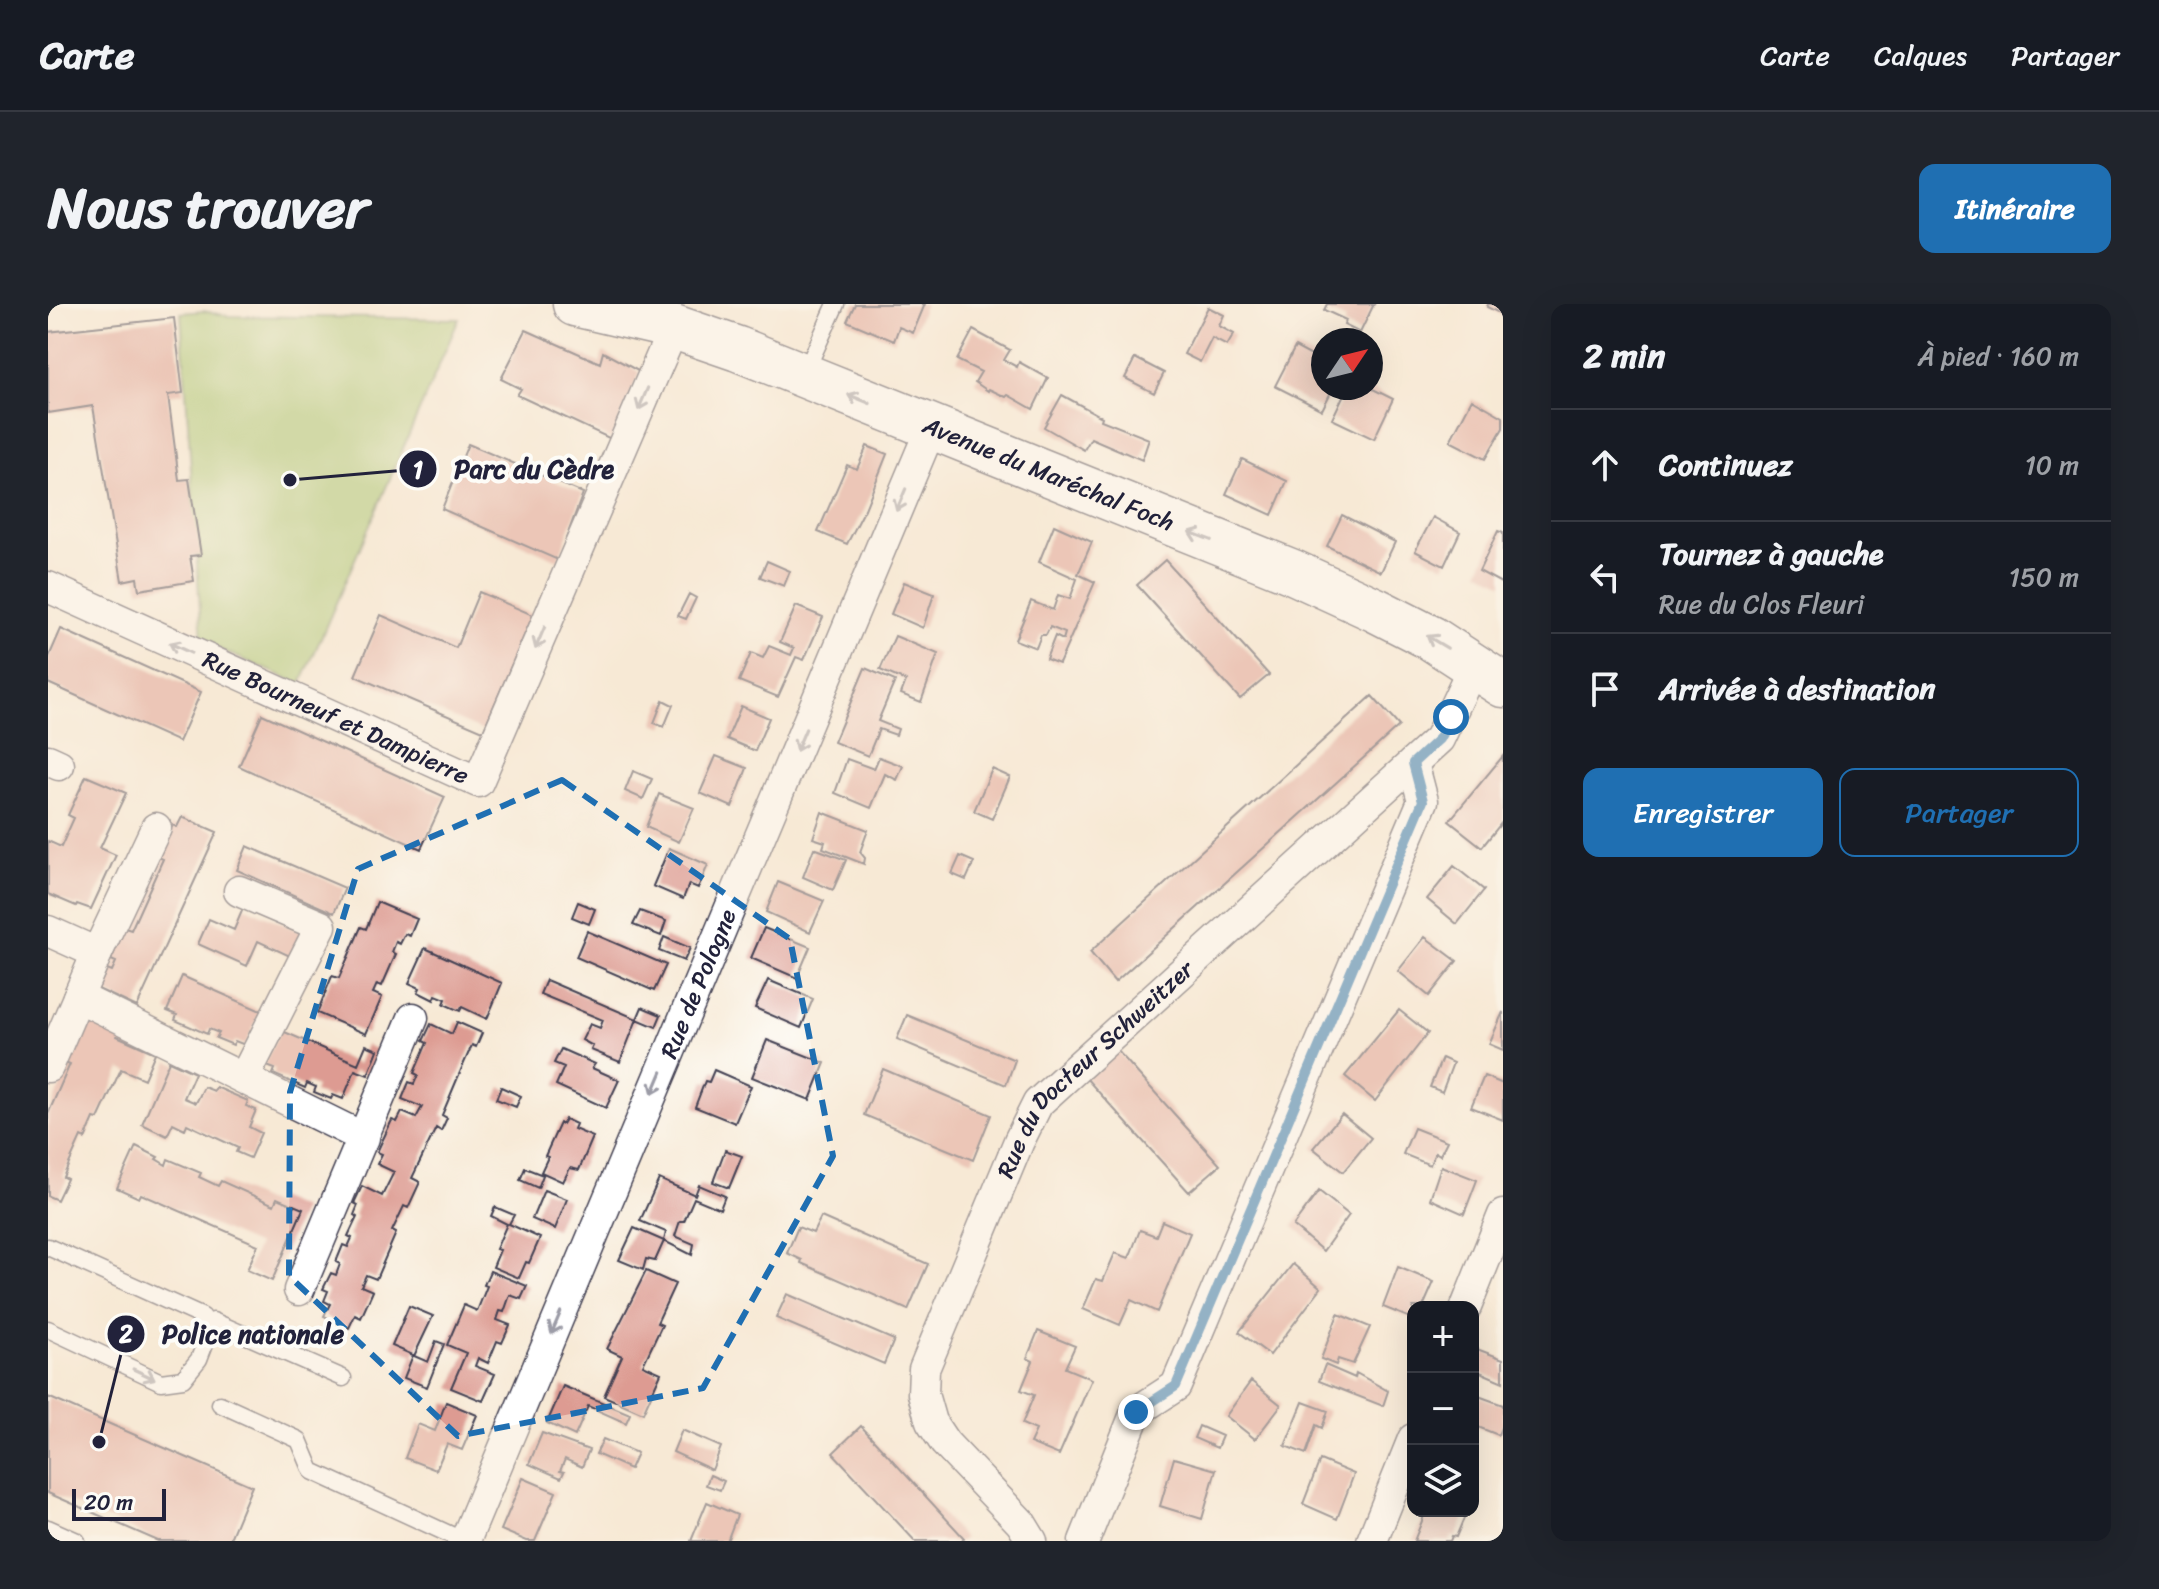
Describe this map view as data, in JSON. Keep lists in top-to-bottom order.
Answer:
{
  "streets": {
    "main road": ["Avenue du Maréchal Foch"],
    "street": ["Rue Bourneuf et Dampierre", "Rue de Pologne", "Rue du Docteur Schweitzer"]
  },
  "crossings": [
    ["Avenue du Maréchal Foch", "Rue Bourneuf et Dampierre"],
    ["Avenue du Maréchal Foch", "Rue de Pologne"],
    ["Avenue du Maréchal Foch", "Rue du Docteur Schweitzer"]
  ],
  "one_way": ["Avenue du Maréchal Foch", "Rue de Pologne"],
  "places": ["Parc du Cèdre", "Police nationale"],
  "scale_bar": "20 m",
  "north": "top right",
  "page": {
    "header": "Carte",
    "nav": ["Carte", "Calques", "Partager"],
    "title": "Nous trouver",
    "buttons": [
      "Itinéraire",
      ["Enregistrer", "Partager"]
    ],
    "heading": ["2 min", "À pied · 160 m"],
    "list": [
      ["Continuez", "10 m"],
      ["Tournez à gauche", "Rue du Clos Fleuri", "150 m"],
      "Arrivée à destination"
    ],
    "map_buttons": ["+", "−"],
    "scale": "20 m"
  }
}
